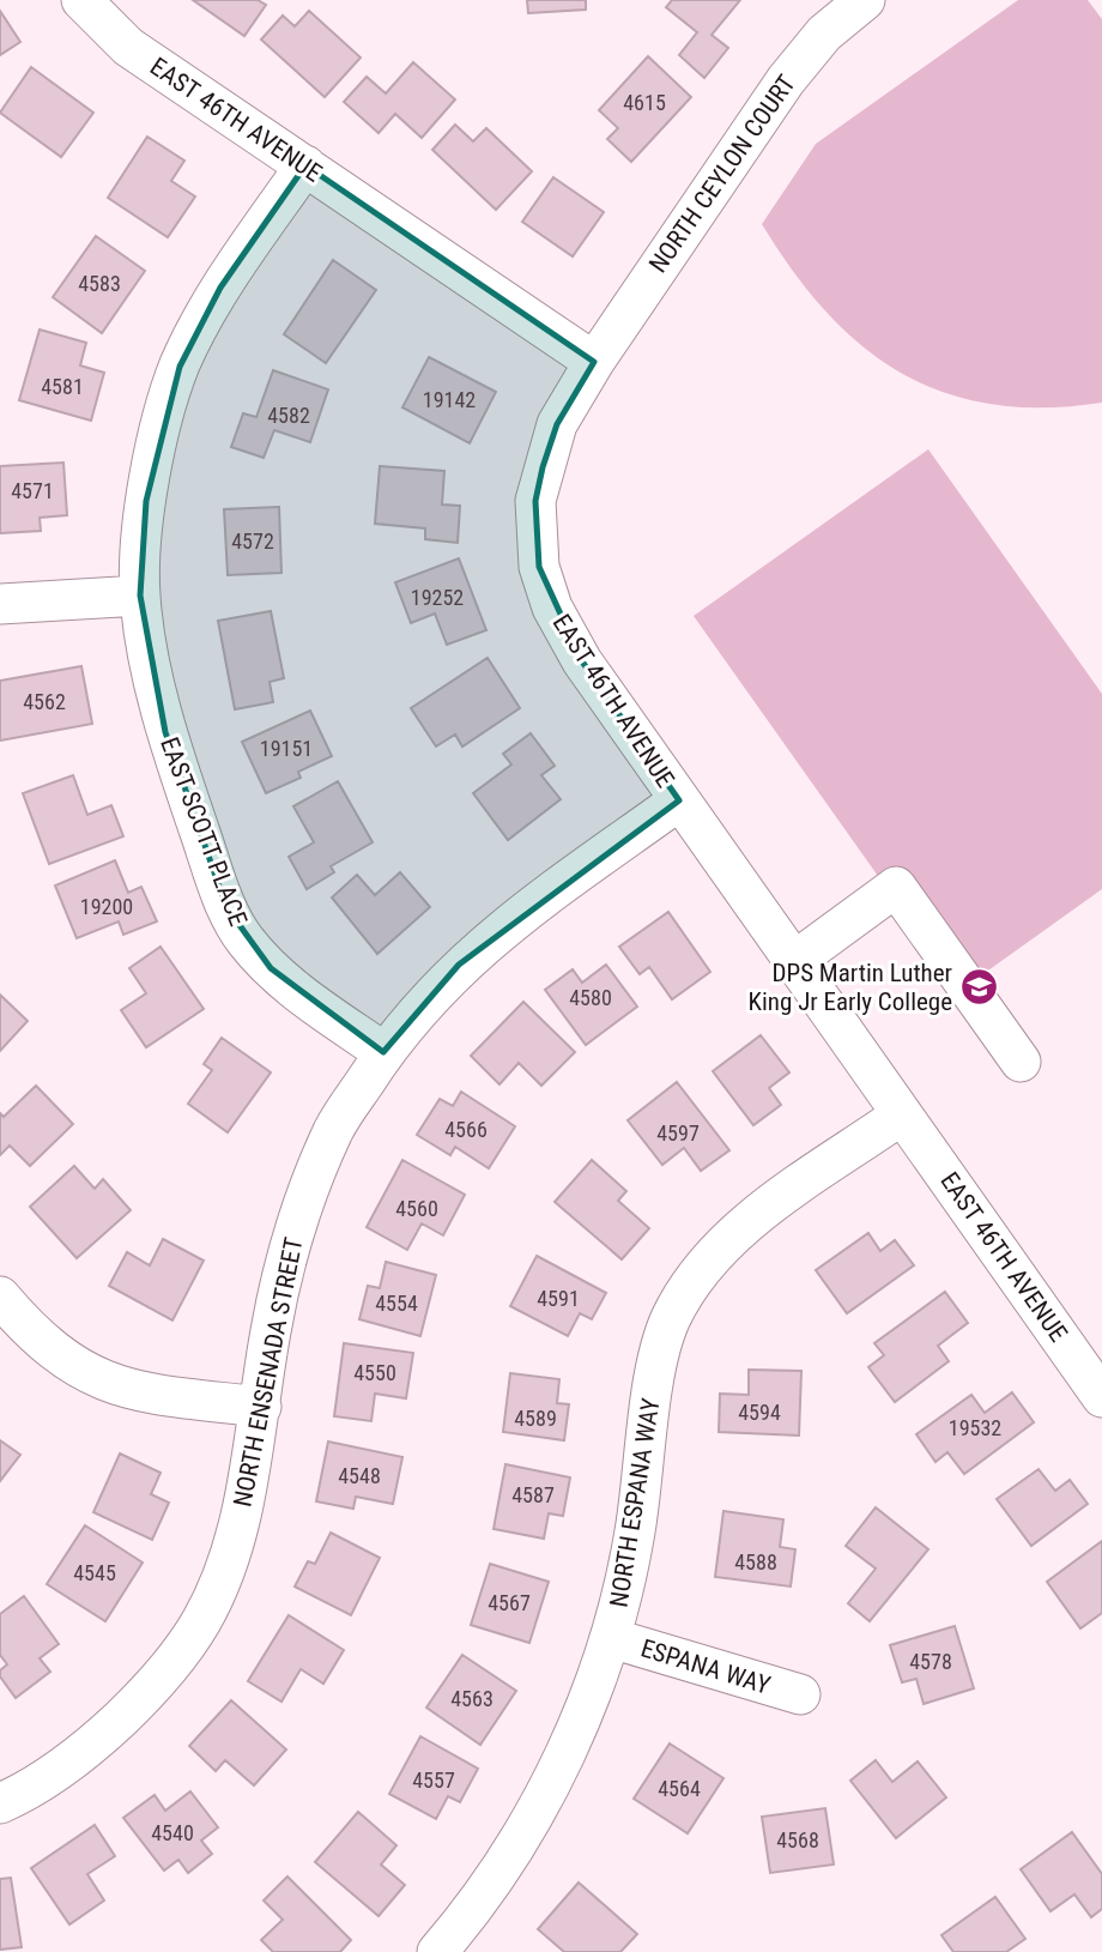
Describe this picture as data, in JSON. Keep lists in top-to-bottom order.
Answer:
{
  "streets": {
    "street": [
      "EAST 46TH AVENUE",
      "NORTH CEYLON COURT",
      "EAST SCOTT PLACE",
      "NORTH ENSENADA STREET",
      "NORTH ESPANA WAY",
      "ESPANA WAY"
    ]
  },
  "crossings": [
    ["EAST 46TH AVENUE", "NORTH CEYLON COURT"],
    ["EAST 46TH AVENUE", "EAST SCOTT PLACE"],
    ["EAST 46TH AVENUE", "NORTH ENSENADA STREET"],
    ["EAST 46TH AVENUE", "NORTH ESPANA WAY"],
    ["EAST SCOTT PLACE", "NORTH ENSENADA STREET"],
    ["NORTH ESPANA WAY", "ESPANA WAY"]
  ],
  "places": {
    "school or university": ["DPS Martin Luther King Jr Early College"]
  },
  "house_numbers": [
    "4615",
    "4583",
    "4581",
    "19142",
    "4582",
    "4571",
    "4572",
    "19252",
    "4562",
    "19151",
    "19200",
    "4580",
    "4566",
    "4597",
    "4560",
    "4591",
    "4554",
    "4550",
    "4594",
    "4589",
    "19532",
    "4548",
    "4587",
    "4588",
    "4545",
    "4567",
    "4578",
    "4563",
    "4557",
    "4564",
    "4540",
    "4568"
  ]
}
